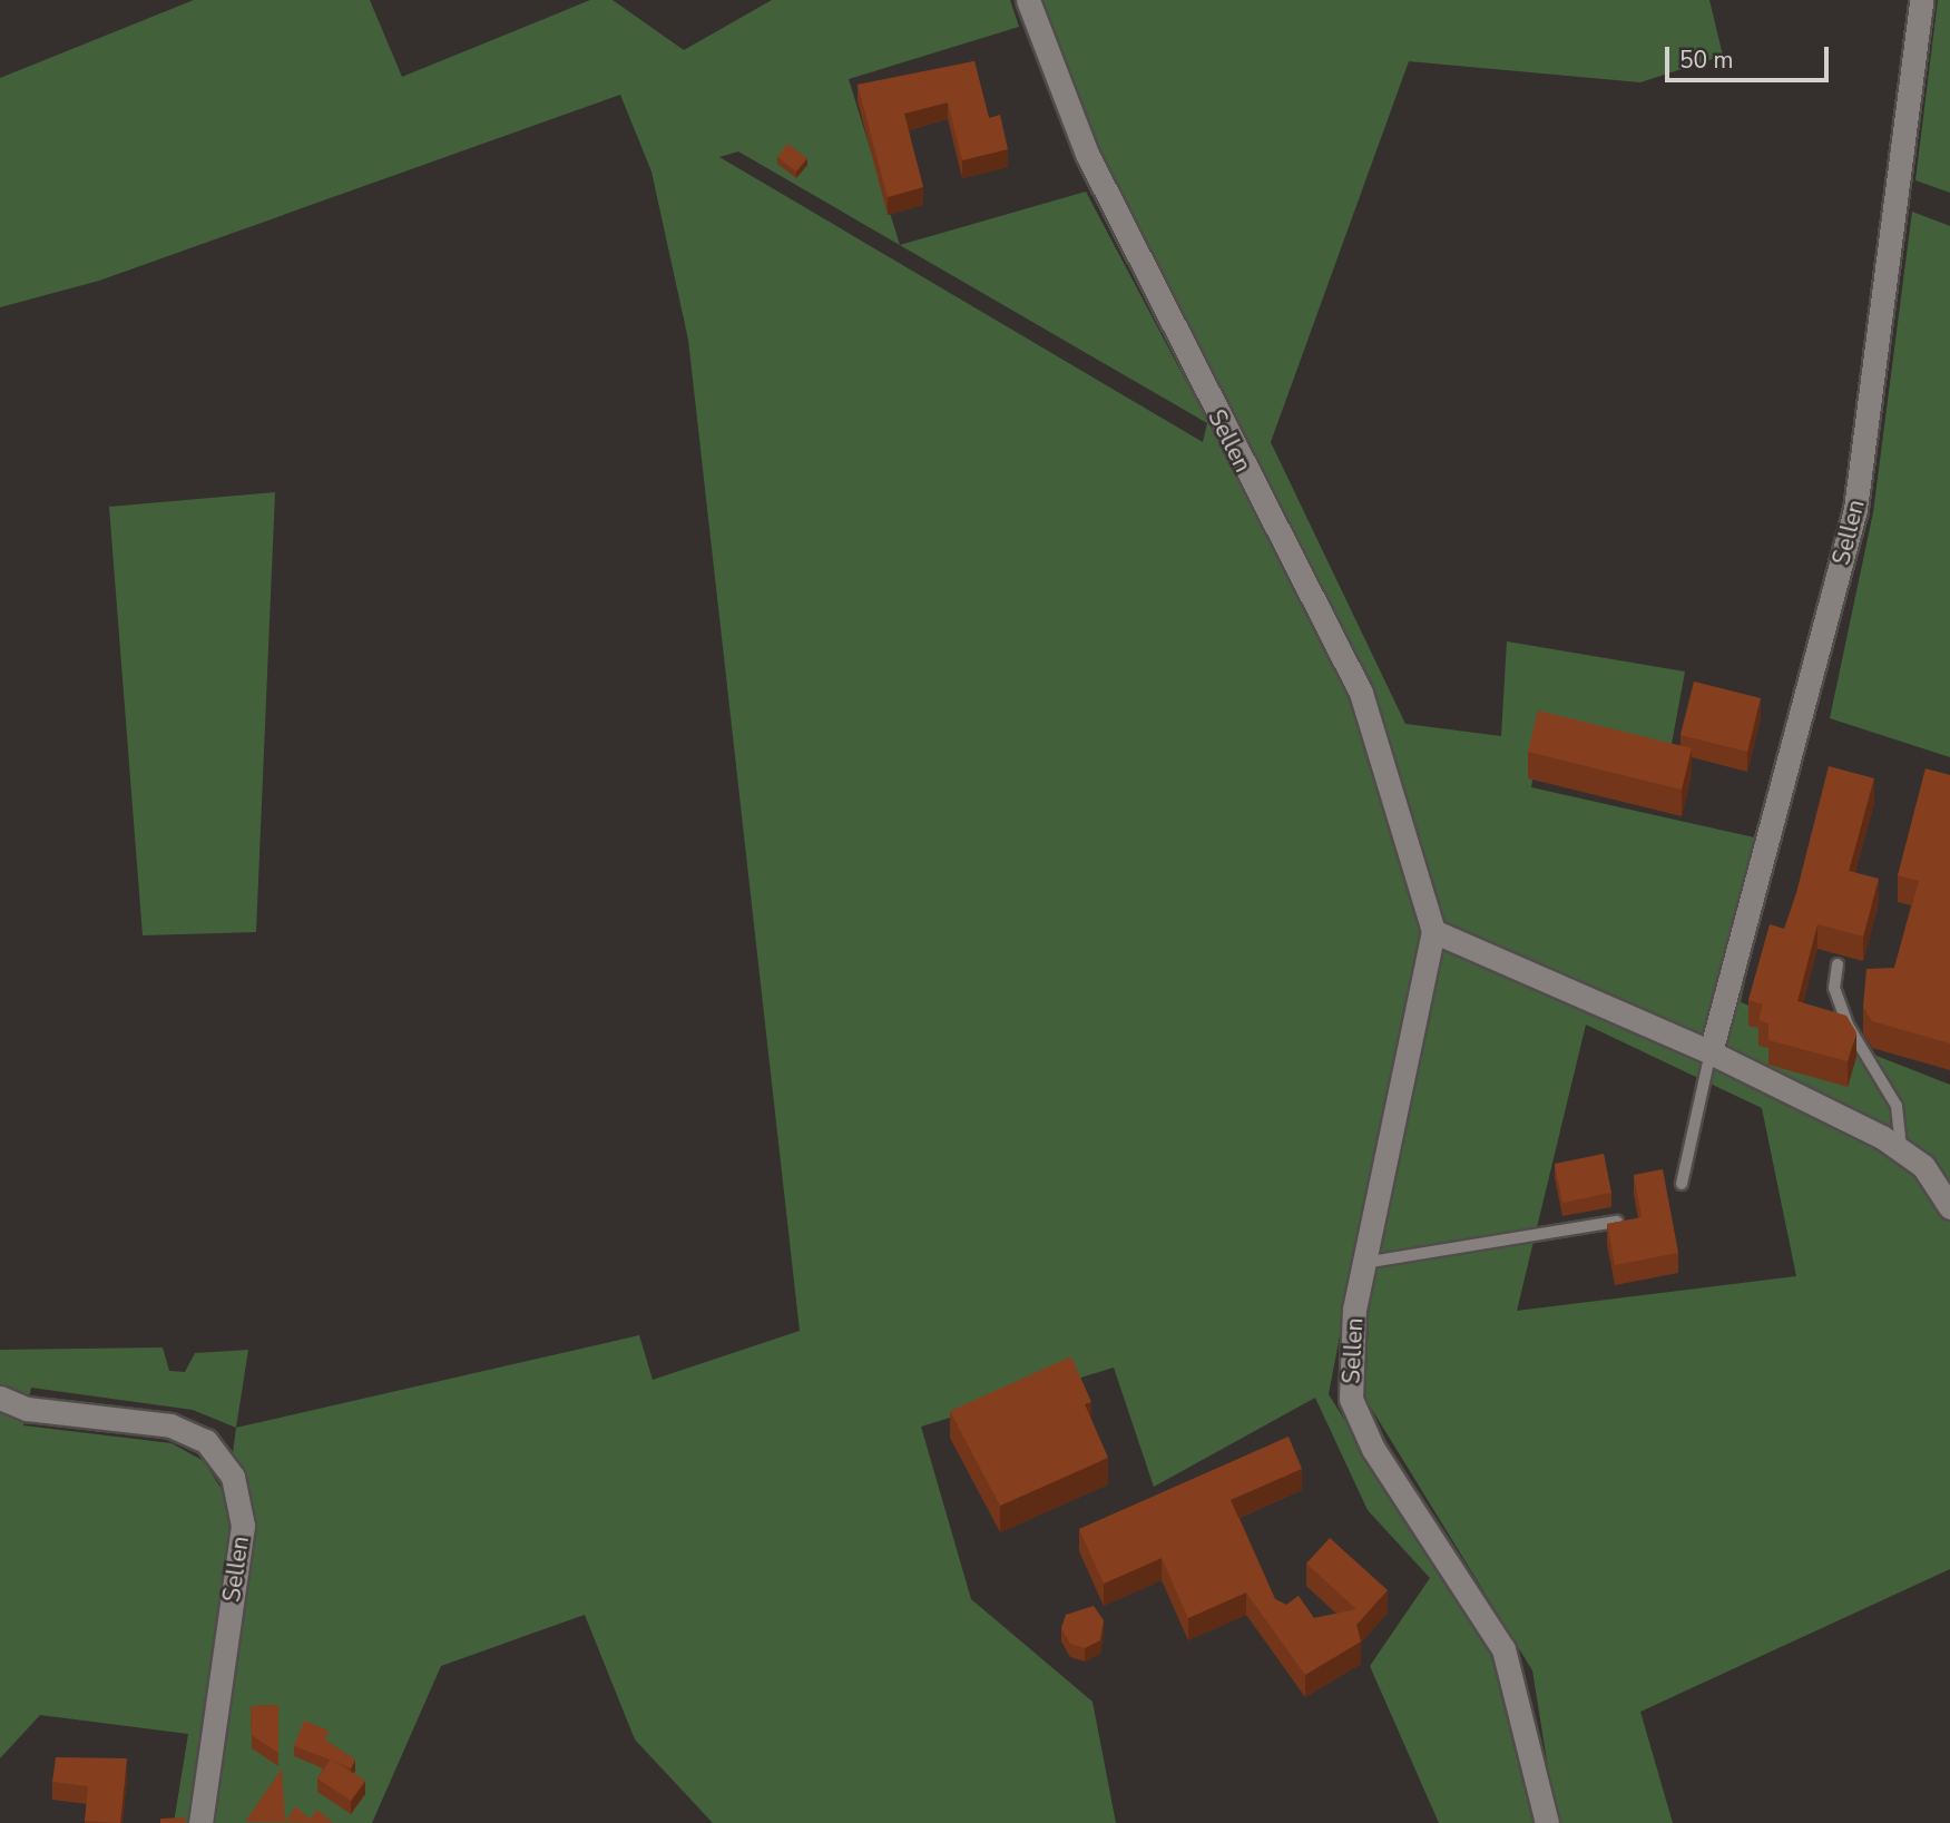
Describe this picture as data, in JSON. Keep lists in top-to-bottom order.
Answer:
{
  "streets": {
    "street": ["Sellen"]
  },
  "scale_bar": "50 m"
}
